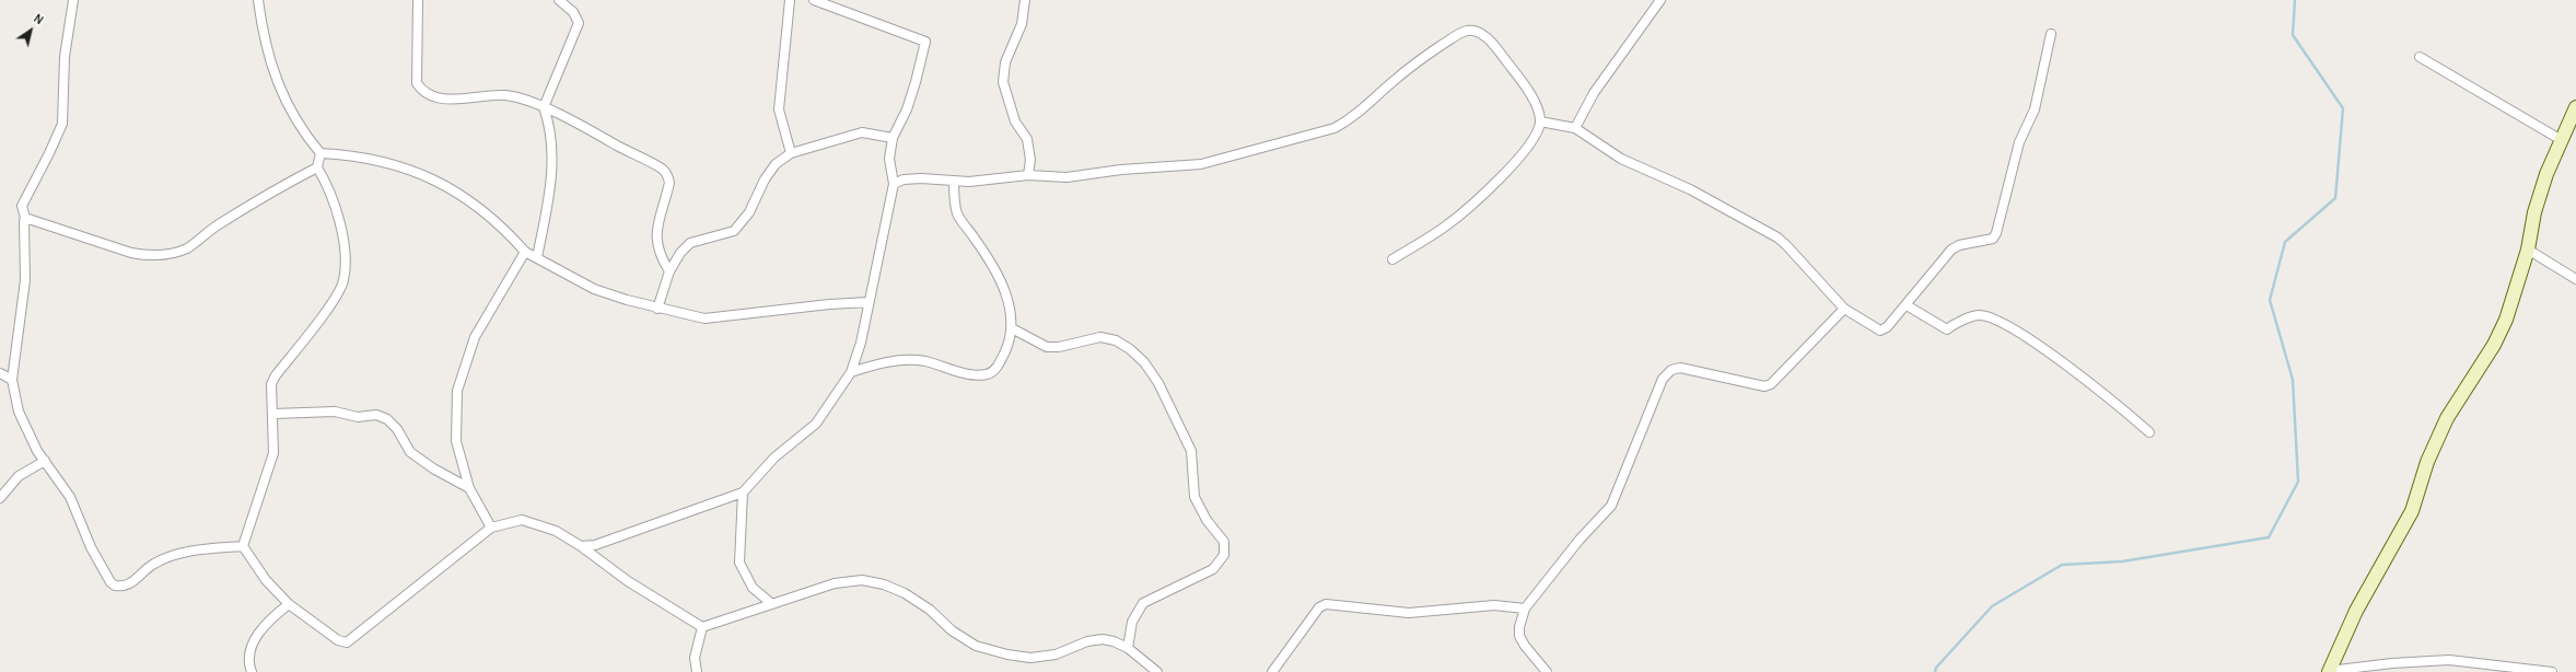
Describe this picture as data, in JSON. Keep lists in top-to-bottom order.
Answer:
{
  "north": "top right"
}
